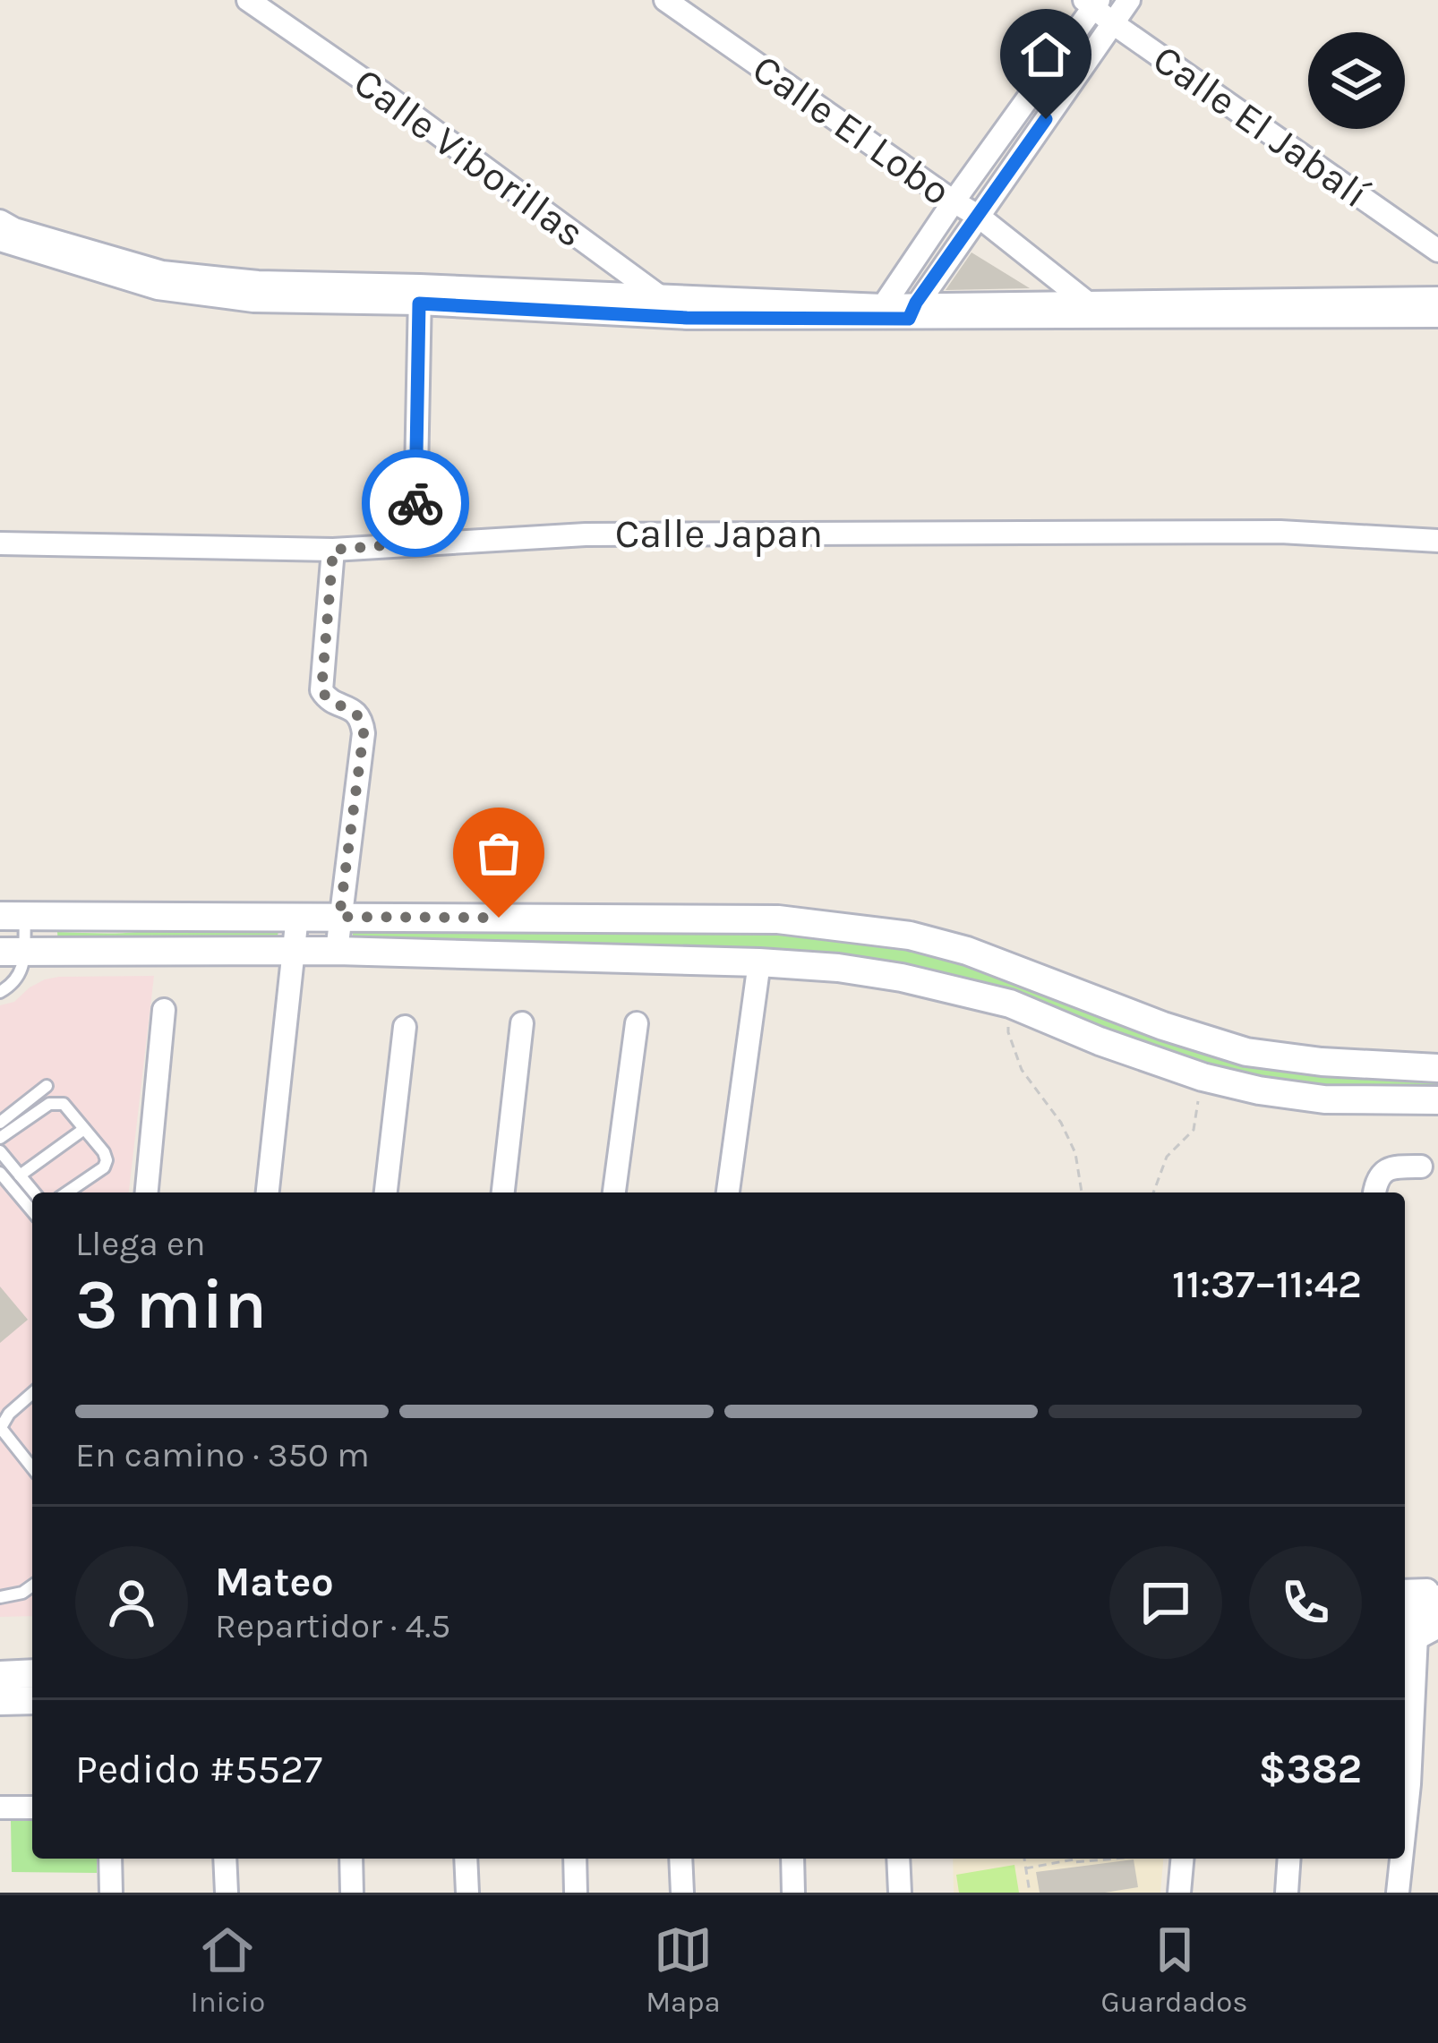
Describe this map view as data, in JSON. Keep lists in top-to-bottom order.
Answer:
{
  "streets": {
    "street": [
      "Calle El Jabalí",
      "Calle El Lobo",
      "Calle Viborillas",
      "Calle Japan"
    ]
  },
  "page": {
    "heading": ["3 min", "Llega en", "11:37–11:42"],
    "panel": [
      "Mateo",
      "Repartidor · 4.5",
      "Pedido #5527",
      "$382"
    ],
    "bar": "En camino · 350 m",
    "tabs": ["Inicio", "Mapa", "Guardados"]
  }
}
